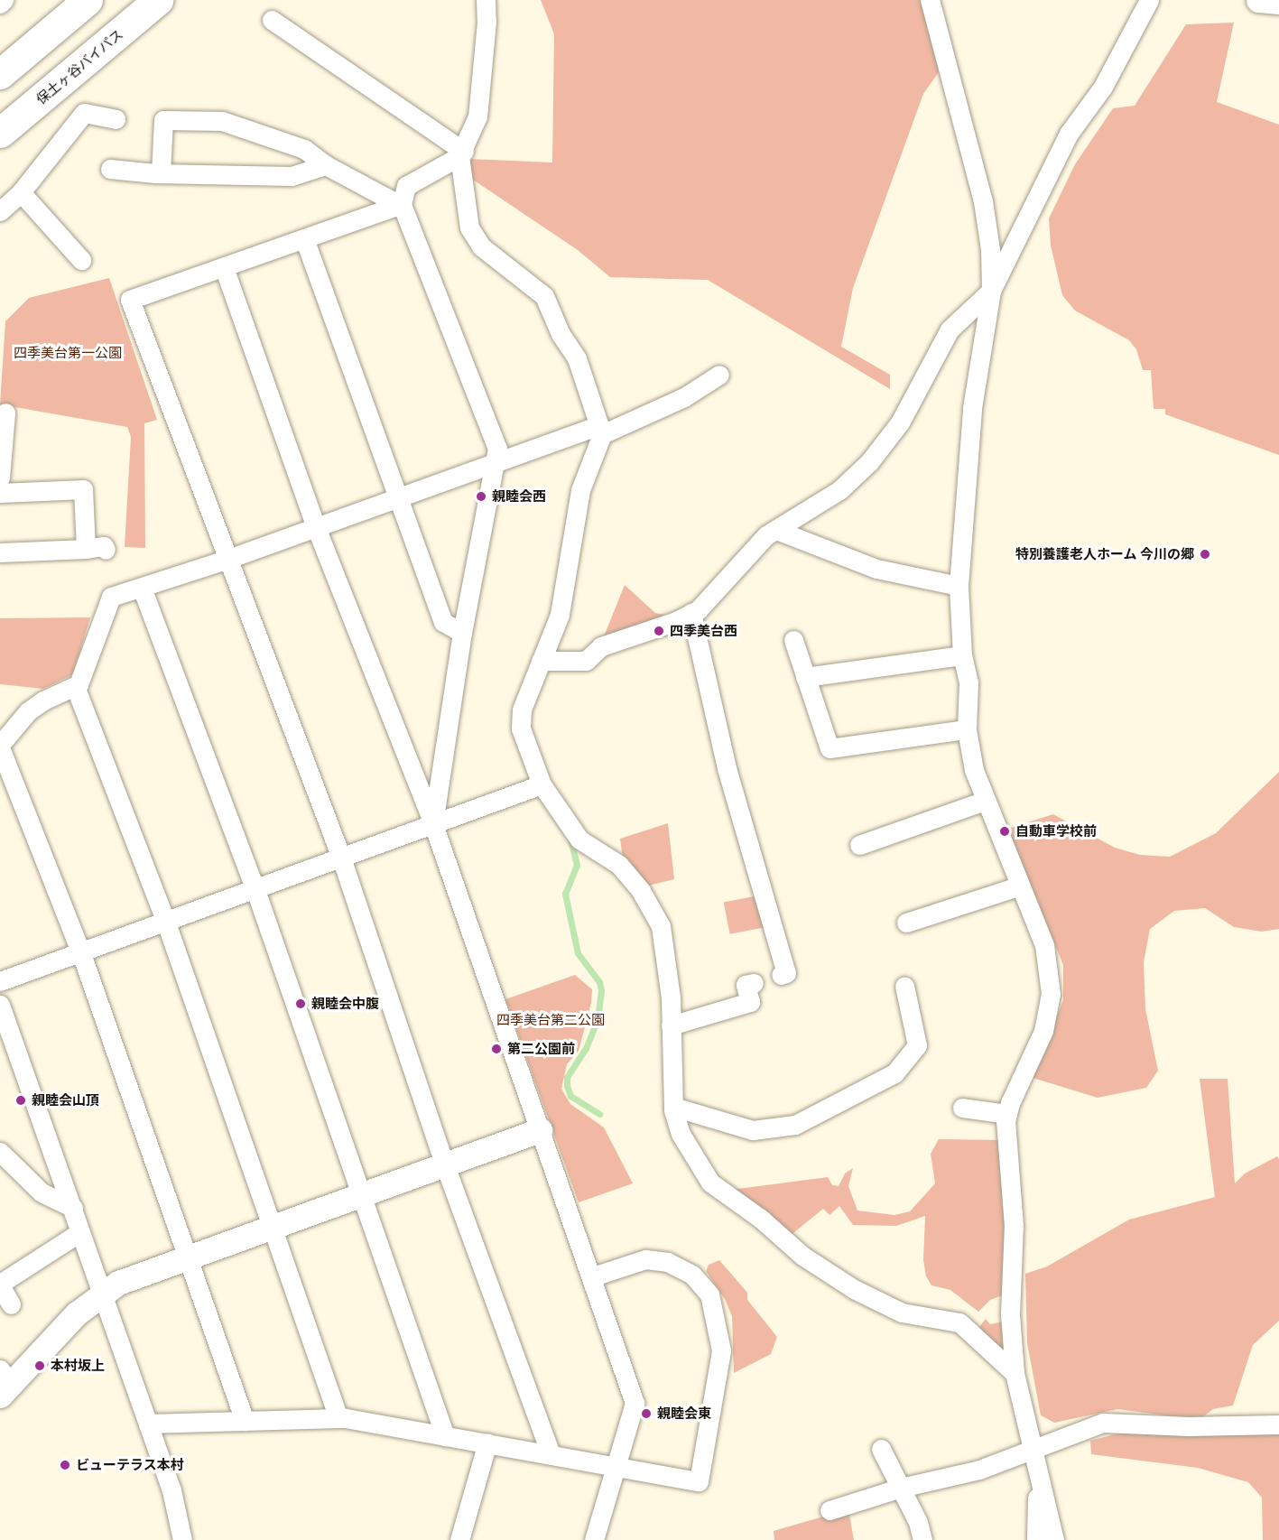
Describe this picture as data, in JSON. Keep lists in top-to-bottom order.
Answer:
{
  "streets": {
    "highway": ["保土ヶ谷バイパス"]
  },
  "parks": ["四季美台第一公園", "四季美台第二公園"],
  "places": [
    "親睦会西",
    "特別養護老人ホーム 今川の郷",
    "四季美台西",
    "自動車学校前",
    "親睦会中腹",
    "第二公園前",
    "親睦会山頂",
    "本村坂上",
    "親睦会東",
    "ビューテラス本村"
  ]
}
